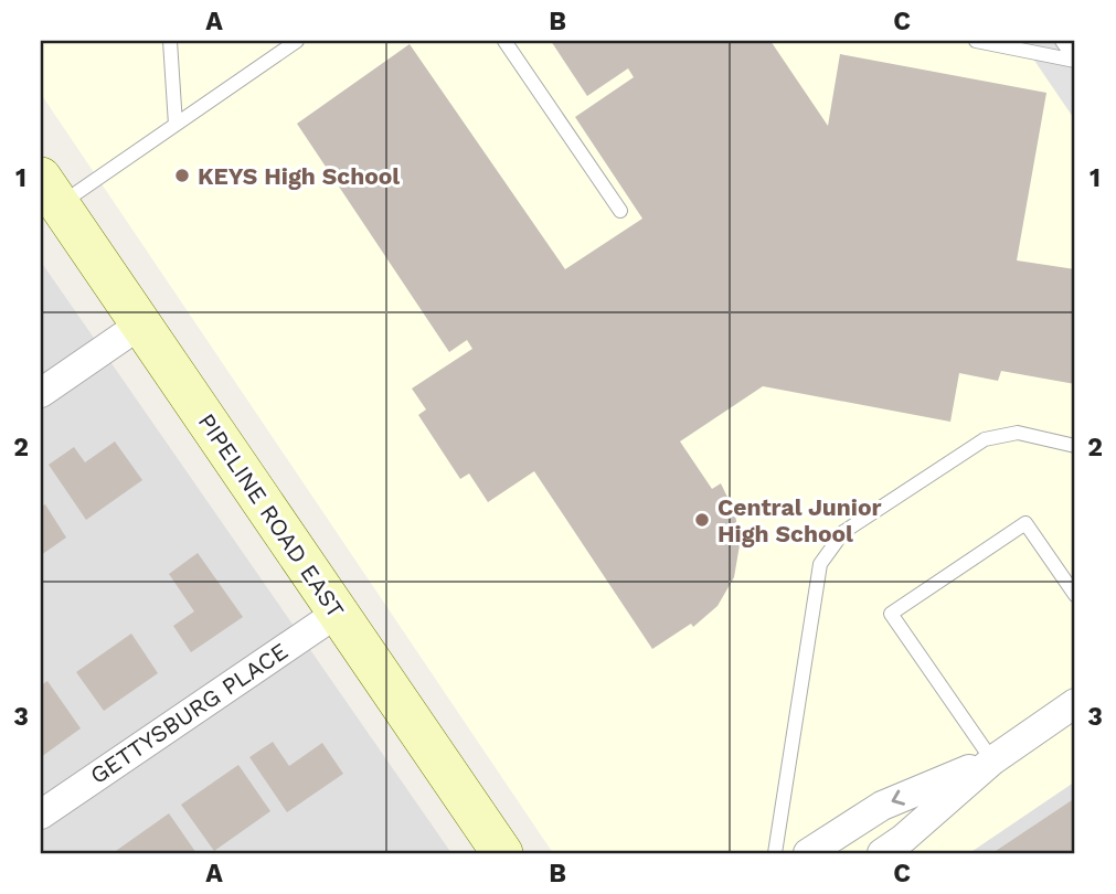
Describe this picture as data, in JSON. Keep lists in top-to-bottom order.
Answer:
{
  "streets": {
    "main road": ["PIPELINE ROAD EAST"],
    "street": ["GETTYSBURG PLACE"]
  },
  "crossings": [
    ["PIPELINE ROAD EAST", "GETTYSBURG PLACE"]
  ],
  "places": ["KEYS High School", "Central Junior High School"],
  "grid": {
    "columns": ["A", "B", "C"],
    "rows": ["1", "2", "3"]
  }
}
